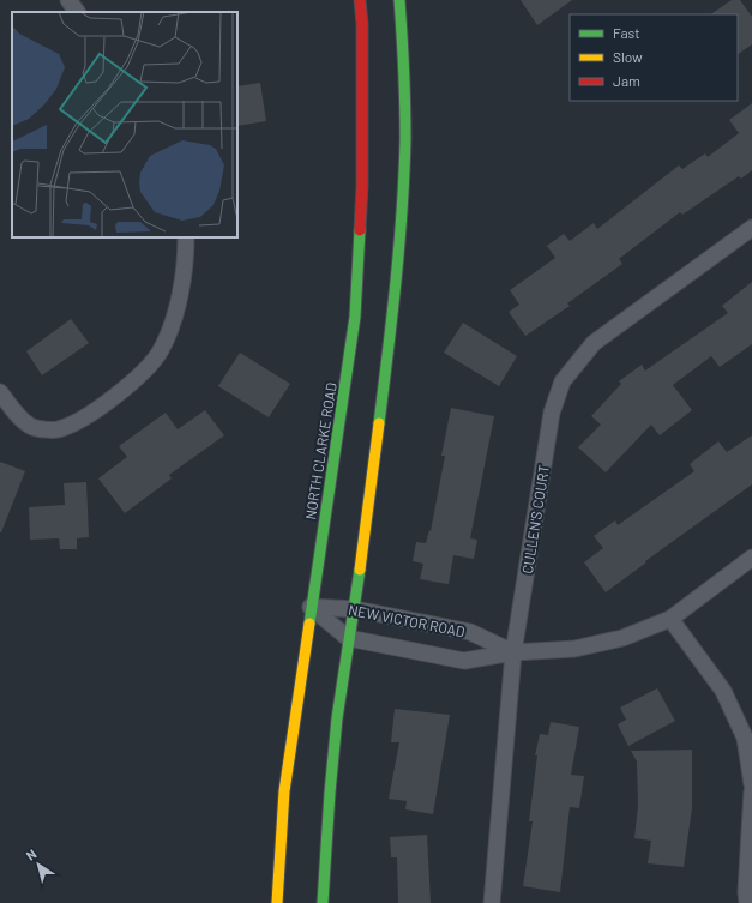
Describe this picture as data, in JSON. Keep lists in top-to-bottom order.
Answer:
{
  "streets": {
    "street": ["NORTH CLARKE ROAD", "CULLEN'S COURT", "NEW VICTOR ROAD"]
  },
  "crossings": [
    ["NORTH CLARKE ROAD", "NEW VICTOR ROAD"],
    ["CULLEN'S COURT", "NEW VICTOR ROAD"]
  ],
  "legend": ["Fast", "Slow", "Jam"],
  "north": "top left"
}
